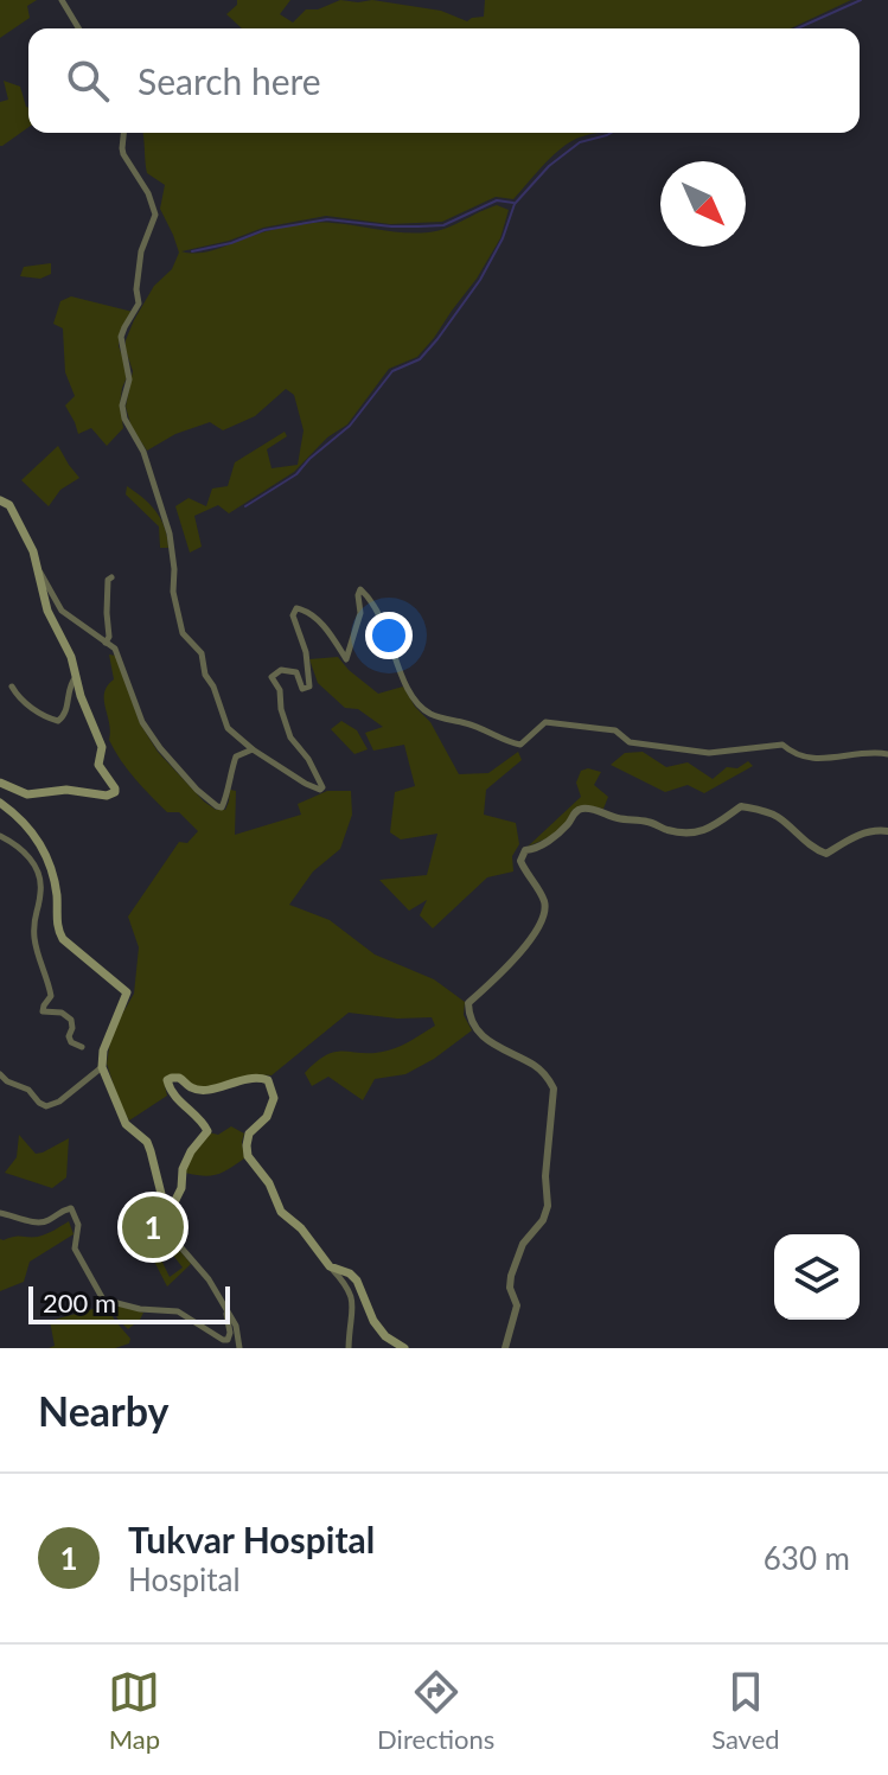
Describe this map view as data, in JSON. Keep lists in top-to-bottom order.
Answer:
{
  "scale_bar": "200 m",
  "north": "bottom right",
  "page": {
    "search": "Search here",
    "pins": "1",
    "scale": "200 m",
    "heading": "Nearby",
    "list": [
      {
        "mark": "1",
        "name": "Tukvar Hospital",
        "note": "Hospital",
        "value": "630 m"
      }
    ],
    "nav": ["Map", "Directions", "Saved"]
  }
}
